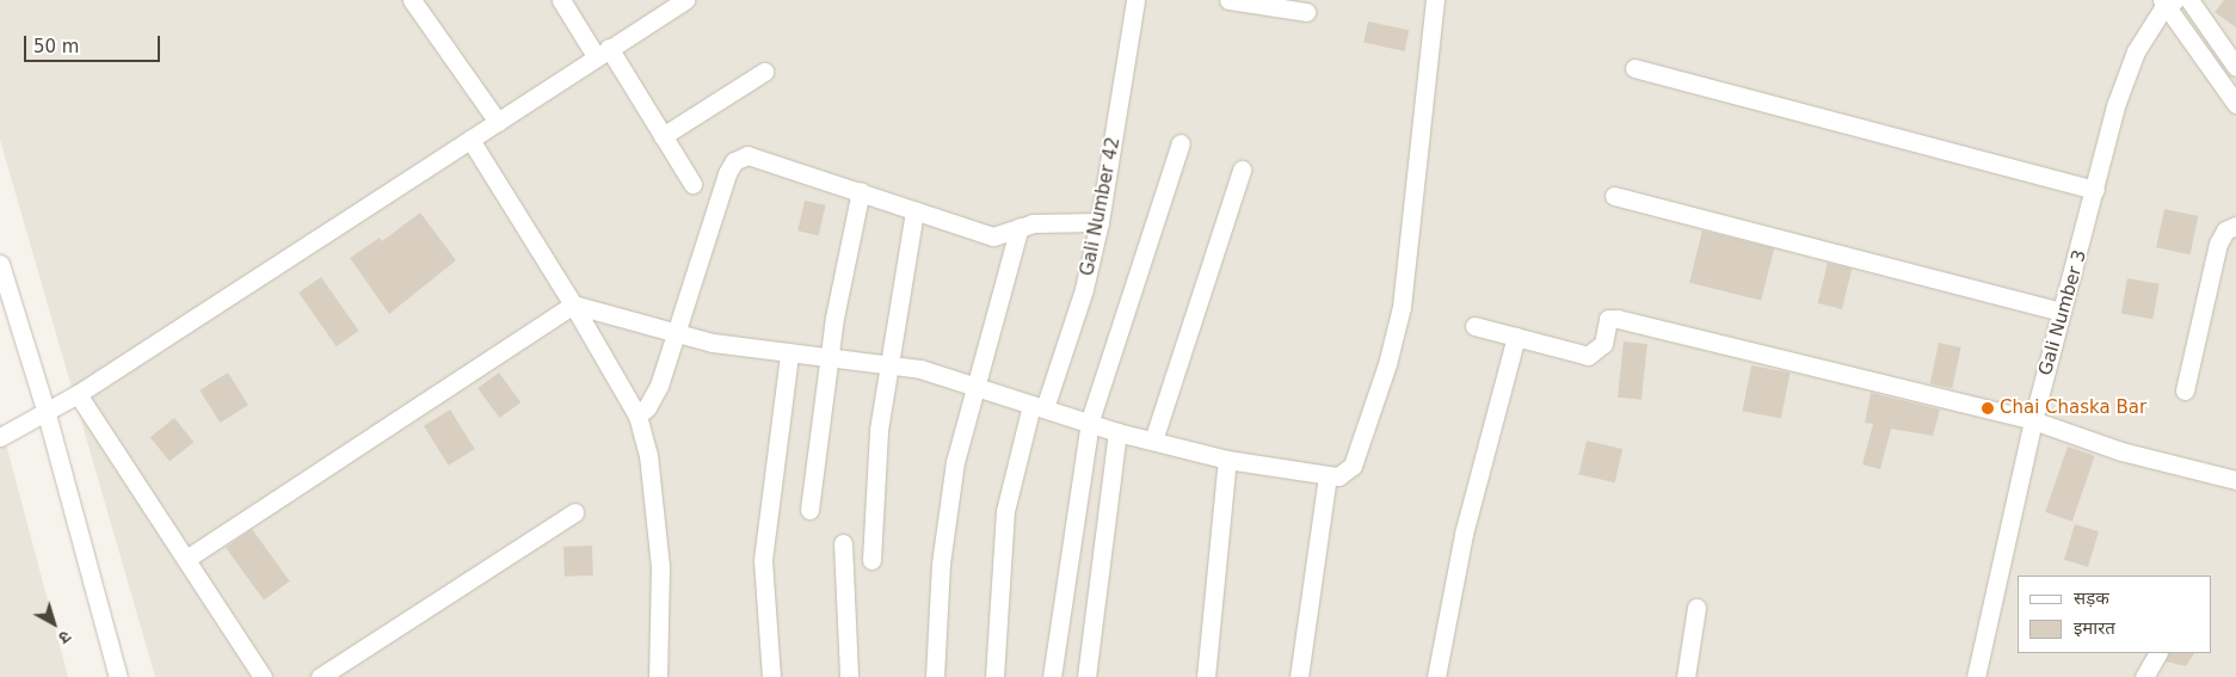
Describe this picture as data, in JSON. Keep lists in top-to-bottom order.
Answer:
{
  "streets": {
    "street": ["Gali Number 42", "Gali Number 3"]
  },
  "places": ["Chai Chaska Bar"],
  "legend": ["सड़क", "इमारत"],
  "scale_bar": "50 m",
  "north": "bottom right"
}
